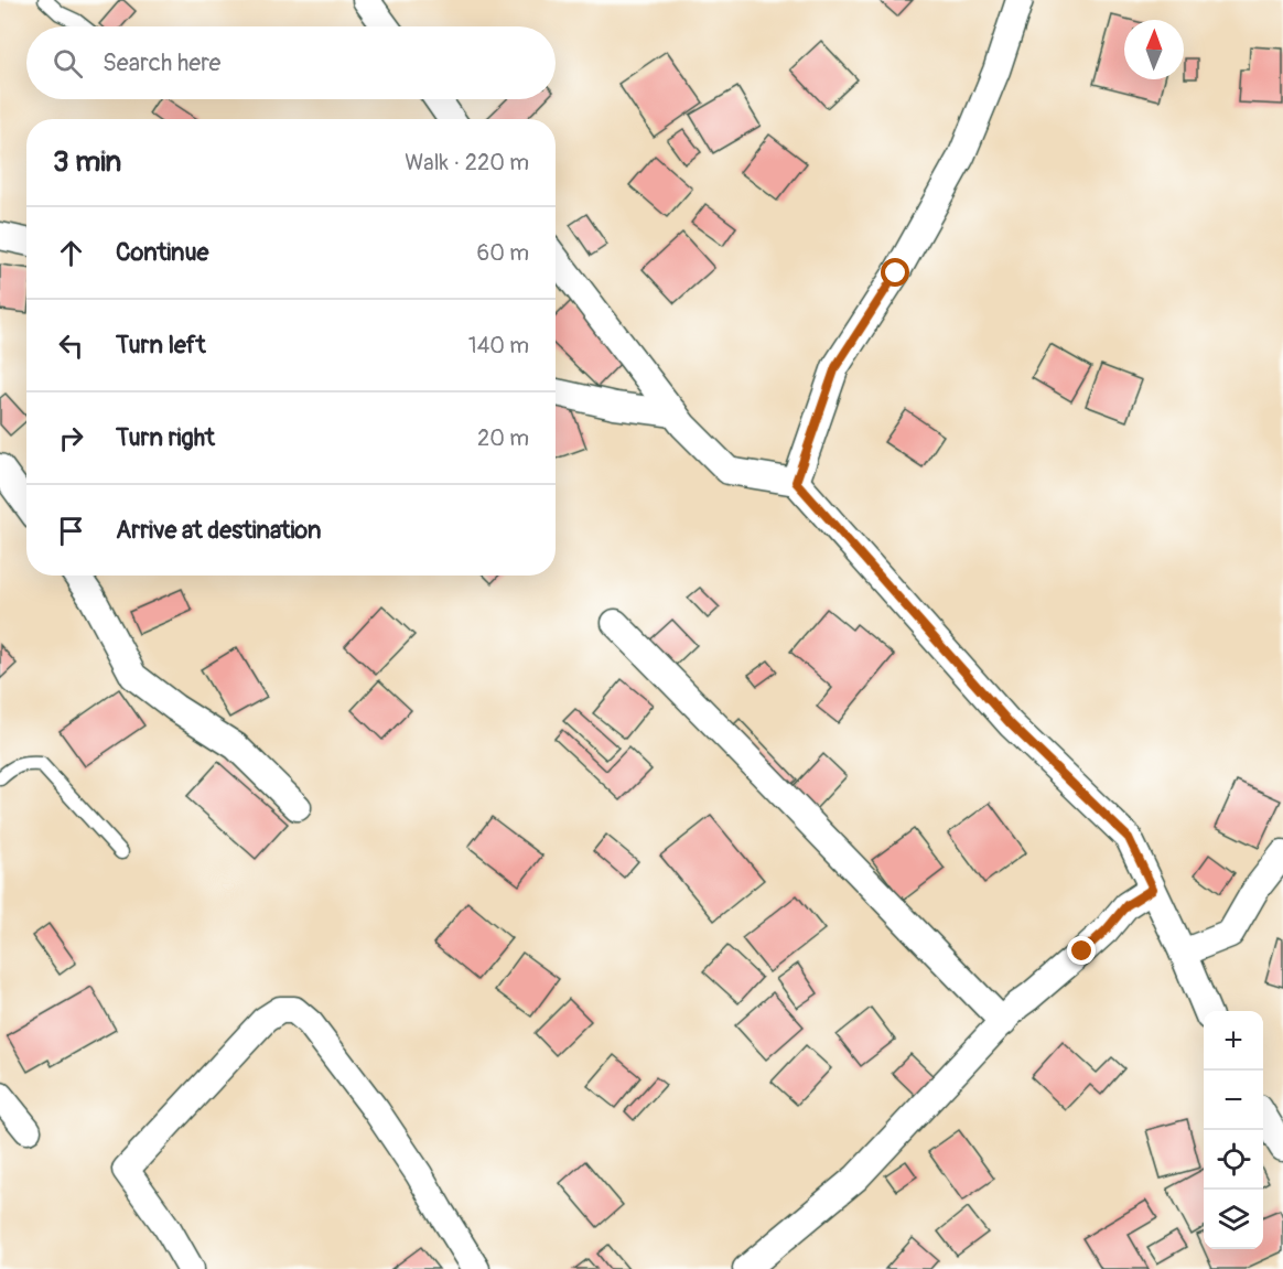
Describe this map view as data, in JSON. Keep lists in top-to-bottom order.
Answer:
{
  "north": "top",
  "page": {
    "search": "Search here",
    "heading": ["3 min", "Walk · 220 m"],
    "list": [
      ["Continue", "60 m"],
      ["Turn left", "140 m"],
      ["Turn right", "20 m"],
      "Arrive at destination"
    ],
    "map_buttons": ["+", "−"]
  }
}
